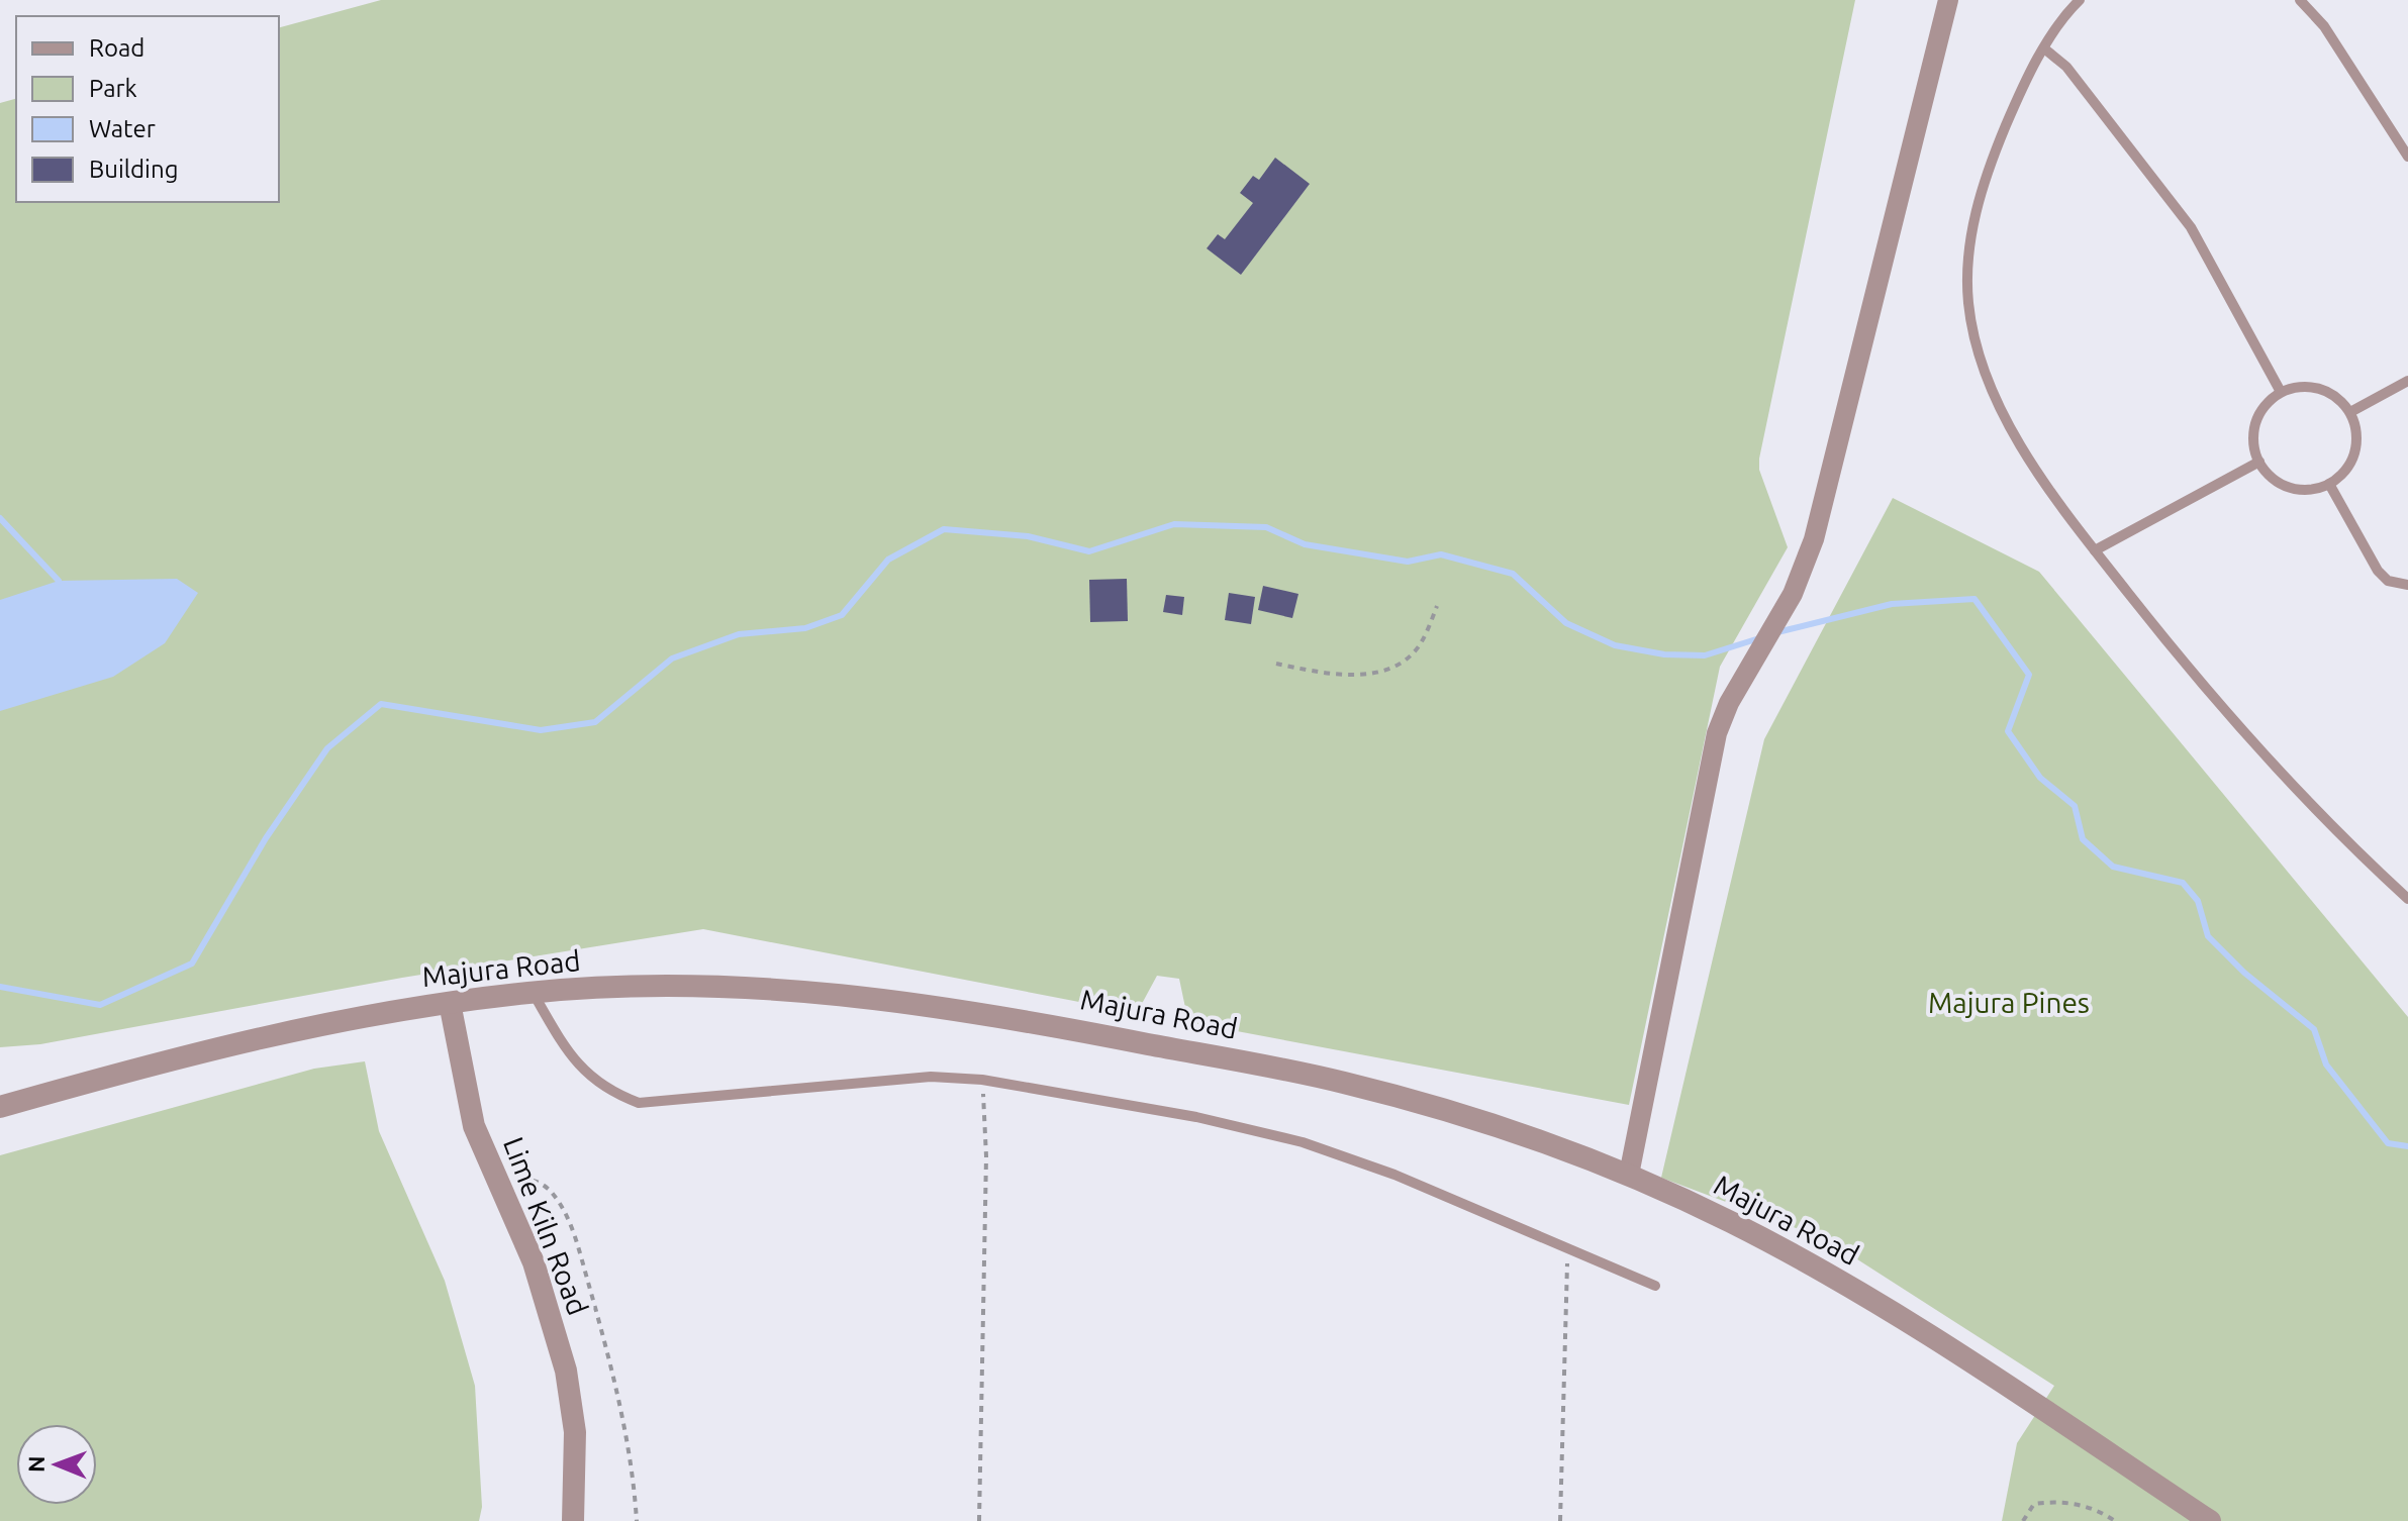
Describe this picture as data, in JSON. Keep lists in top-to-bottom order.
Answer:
{
  "streets": {
    "street": ["Majura Road", "Lime Kiln Road"]
  },
  "crossings": [
    ["Majura Road", "Lime Kiln Road"]
  ],
  "parks": ["Majura Pines"],
  "legend": [
    "Road",
    "Park",
    "Water",
    "Building"
  ],
  "north": "left"
}
